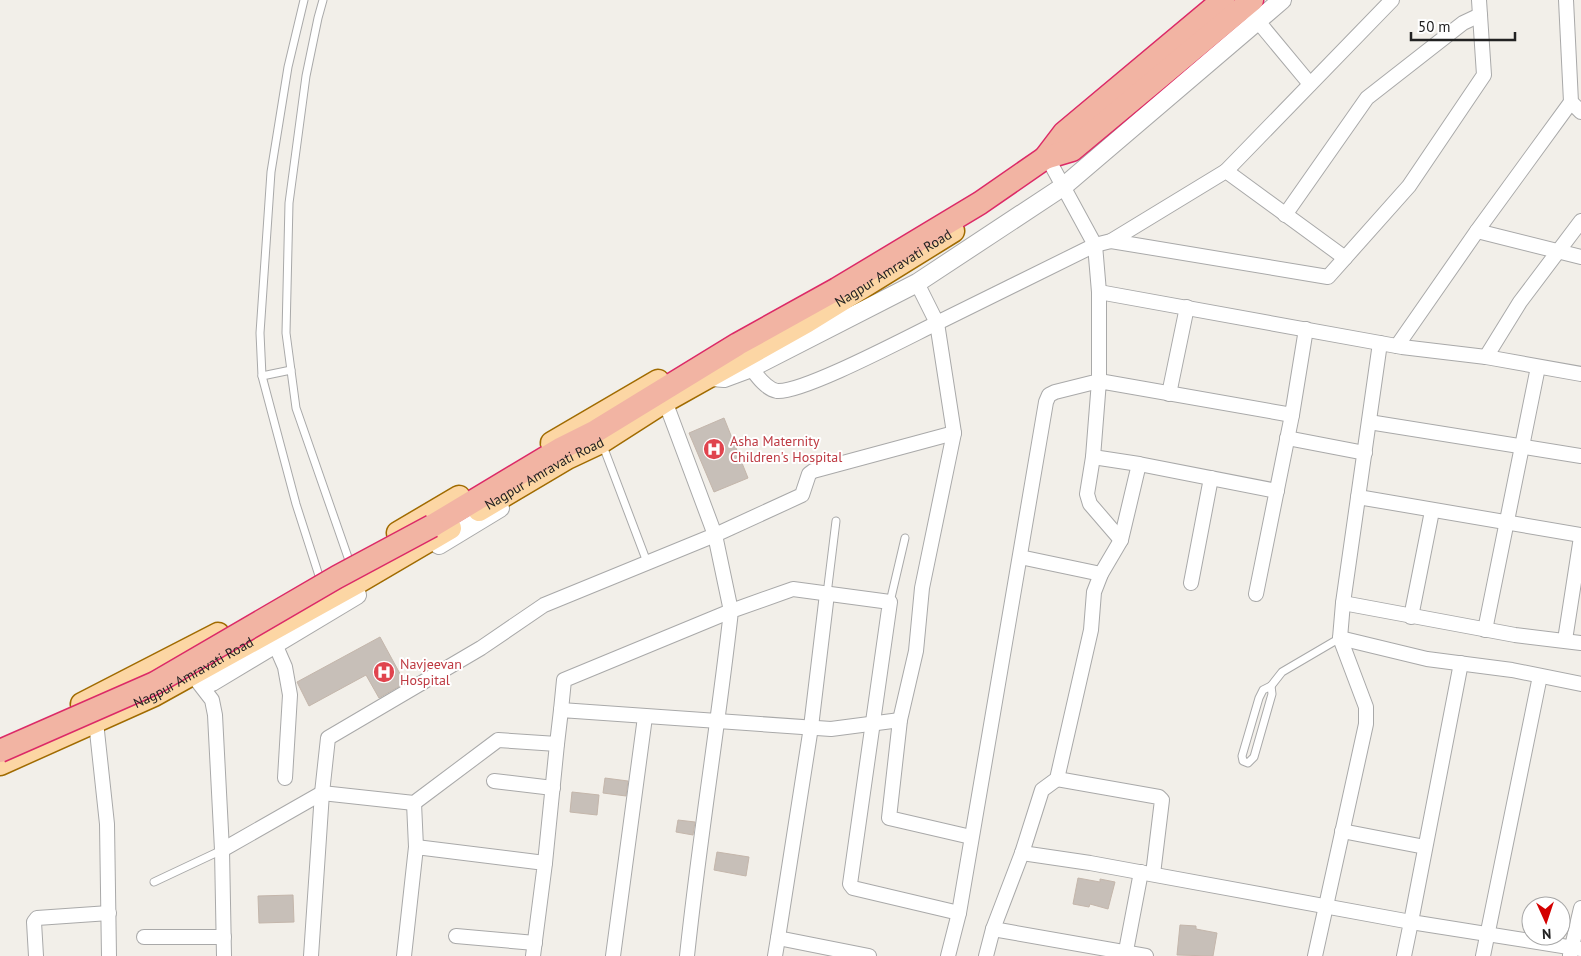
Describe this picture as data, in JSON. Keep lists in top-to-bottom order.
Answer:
{
  "streets": {
    "highway": ["Nagpur Amravati Road"]
  },
  "places": {
    "hospital": ["Asha Maternity Children's Hospital", "Navjeevan Hospital"]
  },
  "scale_bar": "50 m",
  "north": "bottom"
}
